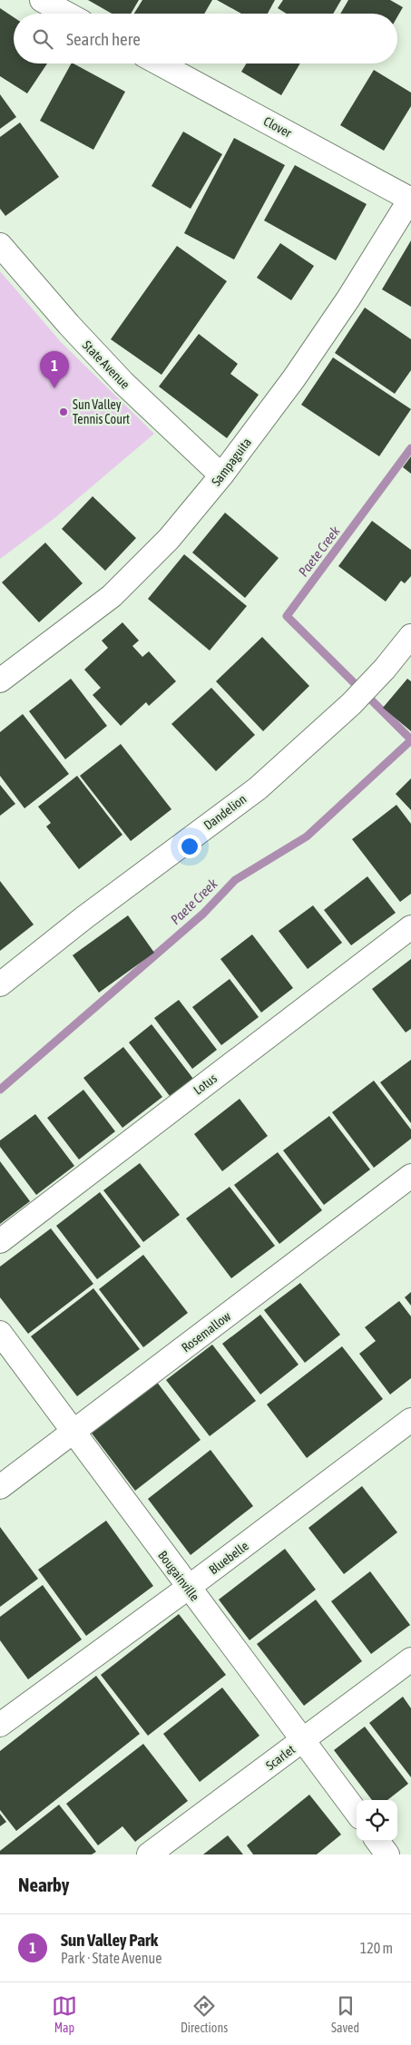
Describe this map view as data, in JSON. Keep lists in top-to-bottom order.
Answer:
{
  "streets": {
    "street": [
      "Clover",
      "State Avenue",
      "Sampaguita",
      "Dandelion",
      "Lotus",
      "Rosemallow",
      "Bluebelle",
      "Bougainville",
      "Scarlet"
    ]
  },
  "crossings": [
    ["Clover", "Sampaguita"],
    ["State Avenue", "Sampaguita"],
    ["Rosemallow", "Bougainville"],
    ["Bluebelle", "Bougainville"],
    ["Bougainville", "Scarlet"]
  ],
  "water": ["Paete Creek"],
  "places": ["Sun Valley Tennis Court"],
  "page": {
    "search": "Search here",
    "pins": "1",
    "heading": "Nearby",
    "list": [
      {
        "mark": "1",
        "name": "Sun Valley Park",
        "note": "Park · State Avenue",
        "value": "120 m"
      }
    ],
    "nav": ["Map", "Directions", "Saved"]
  }
}
